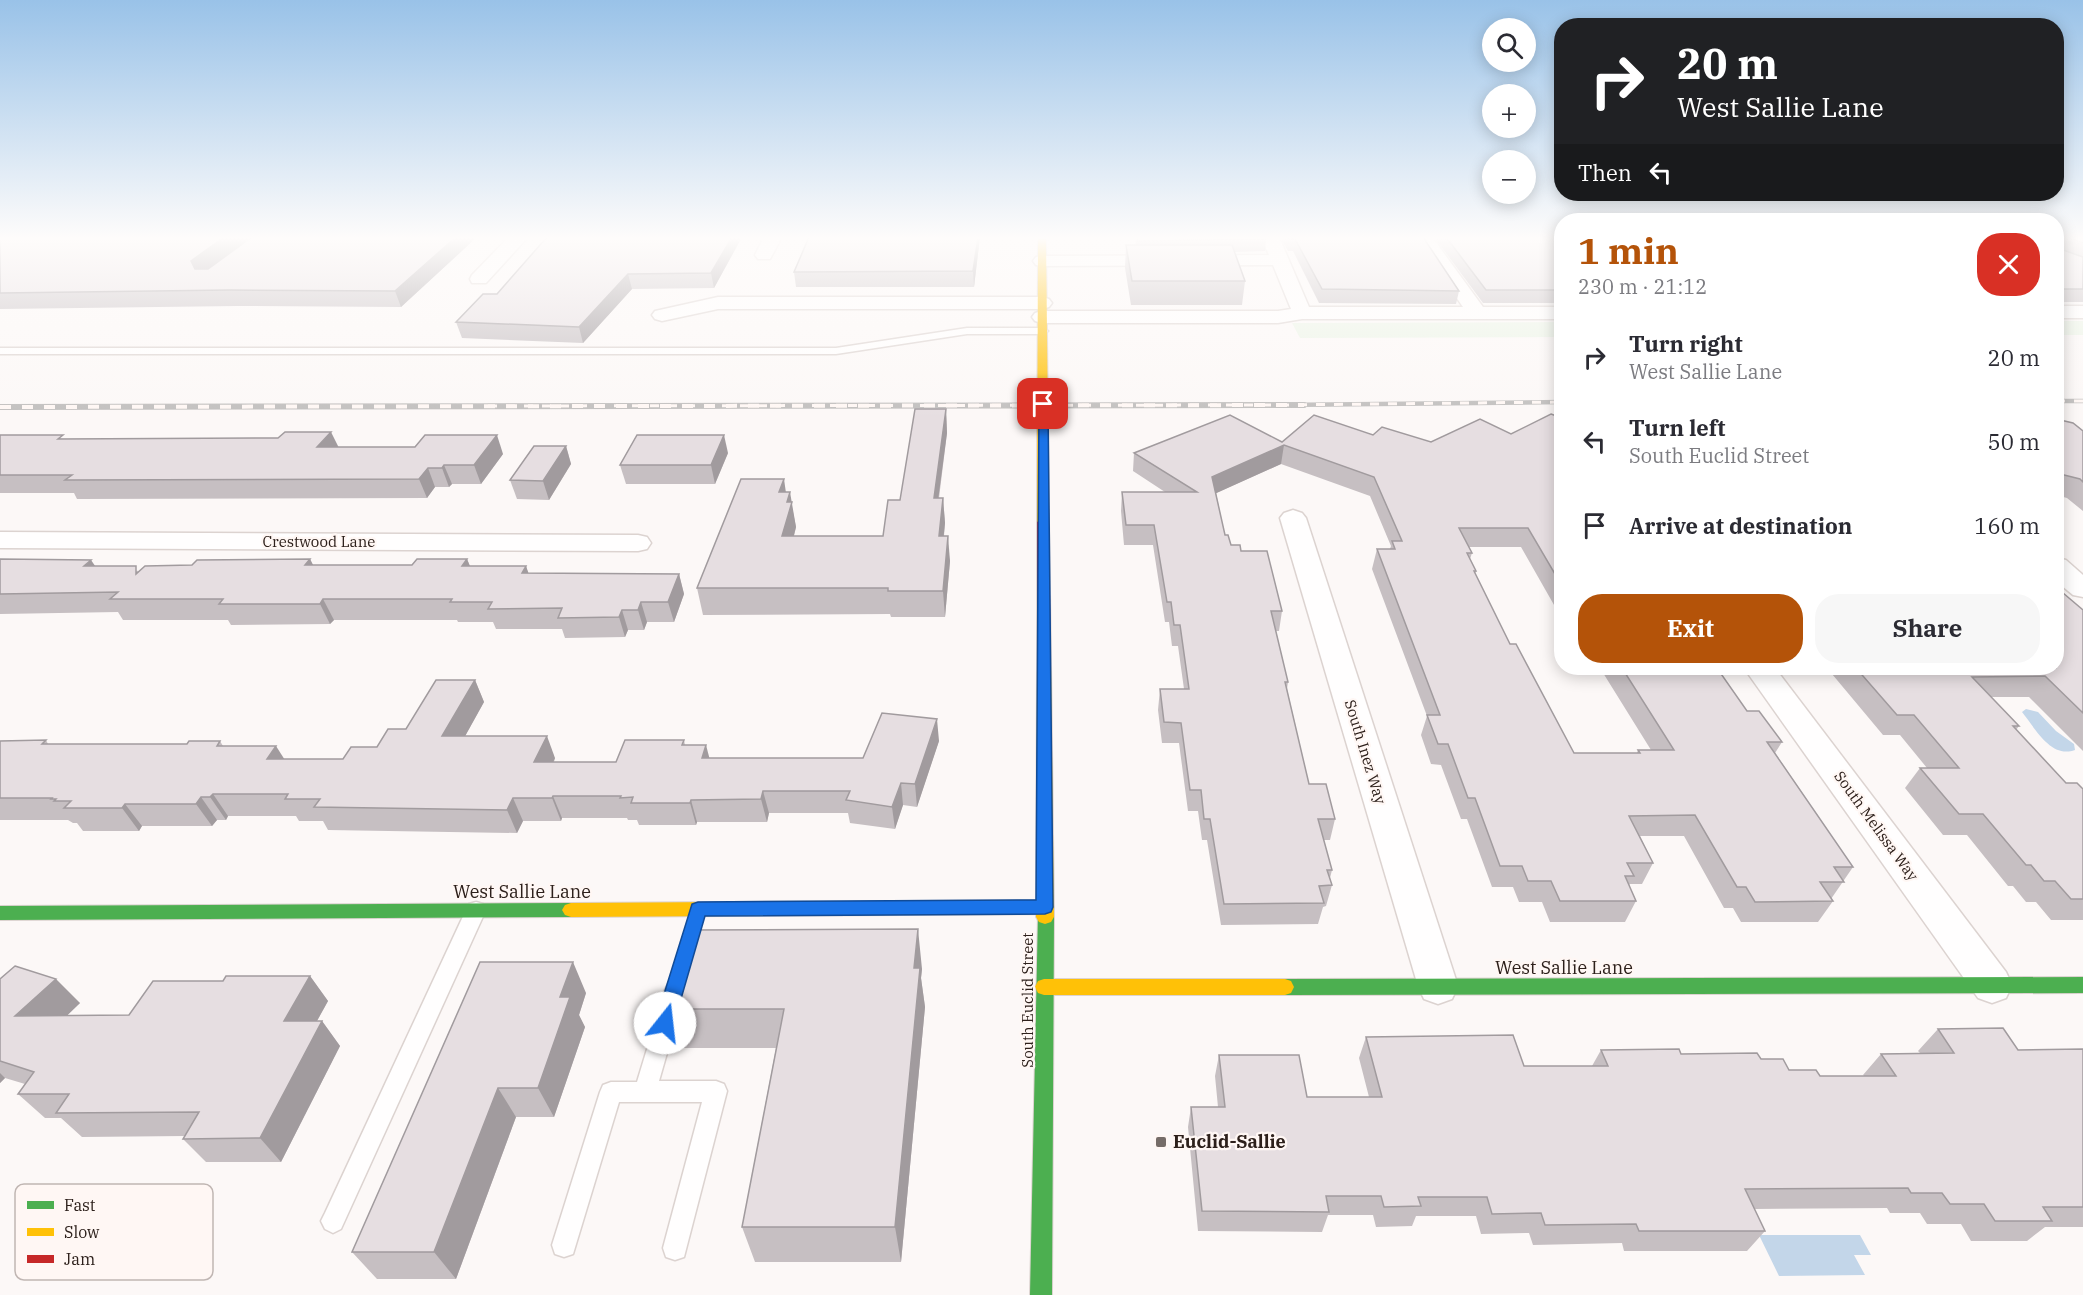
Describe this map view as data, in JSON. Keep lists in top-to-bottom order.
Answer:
{
  "streets": {
    "main road": ["West Sallie Lane", "South Euclid Street"],
    "street": ["Crestwood Lane", "South Inez Way", "South Melissa Way"]
  },
  "crossings": [
    ["South Inez Way", "West Sallie Lane"],
    ["South Melissa Way", "West Sallie Lane"],
    ["West Sallie Lane", "South Euclid Street"]
  ],
  "places": {
    "transit": ["Euclid-Sallie"]
  },
  "legend": ["Fast", "Slow", "Jam"],
  "page": {
    "map_buttons": ["+", "−"],
    "turn": ["20 m", "West Sallie Lane"],
    "then": "Then",
    "heading": ["1 min", "230 m · 21:12"],
    "list": [
      {
        "name": "Turn right",
        "note": "West Sallie Lane",
        "value": "20 m"
      },
      {
        "name": "Turn left",
        "note": "South Euclid Street",
        "value": "50 m"
      },
      {
        "name": "Arrive at destination",
        "value": "160 m"
      }
    ],
    "buttons": ["Exit", "Share"]
  }
}
